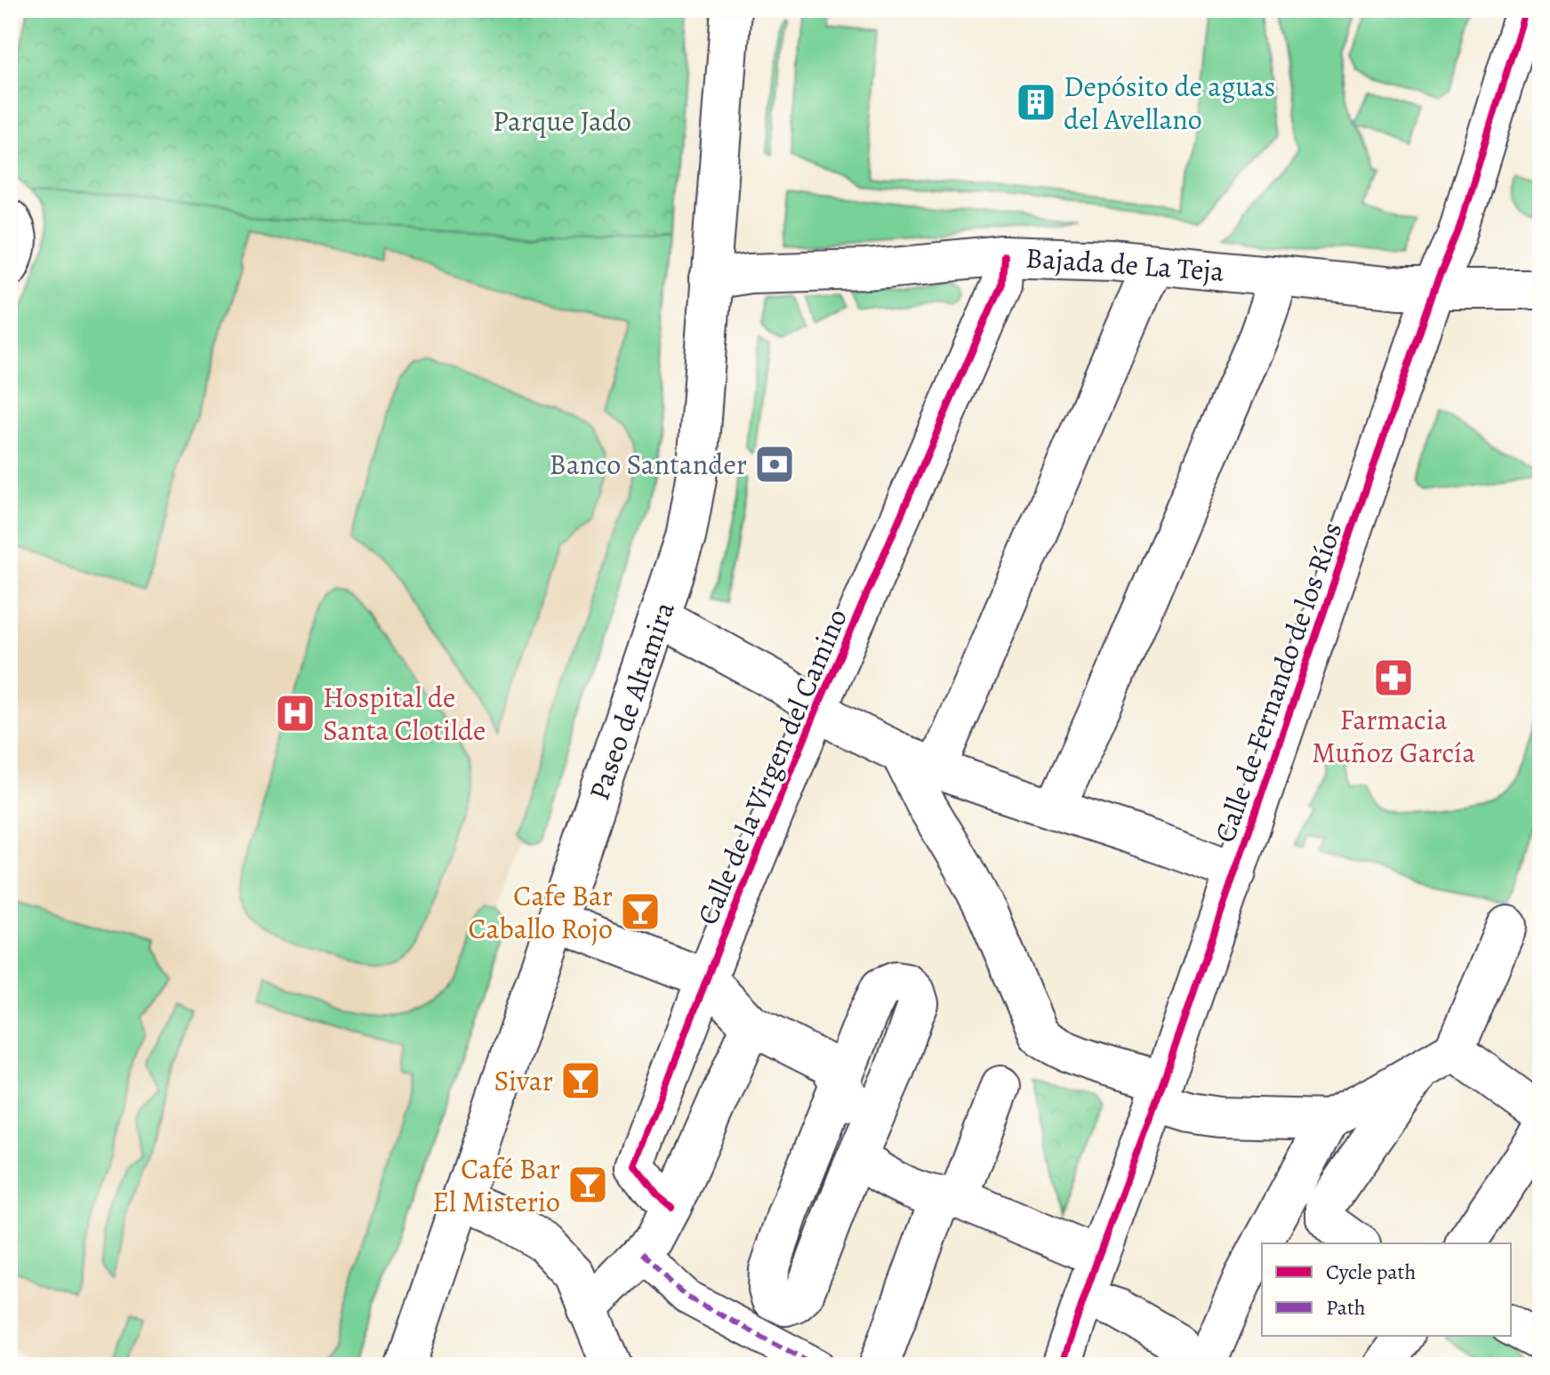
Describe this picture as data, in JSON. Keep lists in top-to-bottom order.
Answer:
{
  "streets": {
    "street": [
      "Bajada de La Teja",
      "Calle de Fernando de los Ríos",
      "Paseo de Altamira",
      "Calle de la Virgen del Camino"
    ]
  },
  "crossings": [
    ["Bajada de La Teja", "Calle de Fernando de los Ríos"],
    ["Bajada de La Teja", "Paseo de Altamira"],
    ["Bajada de La Teja", "Calle de la Virgen del Camino"],
    ["Calle de Fernando de los Ríos", "Calle de la Virgen del Camino"],
    ["Paseo de Altamira", "Calle de la Virgen del Camino"]
  ],
  "parks": ["Parque Jado"],
  "places": {
    "building": ["Depósito de aguas del Avellano"],
    "bank": ["Banco Santander"],
    "pharmacy": ["Farmacia Muñoz García"],
    "hospital": ["Hospital de Santa Clotilde"],
    "bar": ["Cafe Bar Caballo Rojo", "Sivar", "Café Bar El Misterio"]
  },
  "legend": ["Cycle path", "Path"]
}
